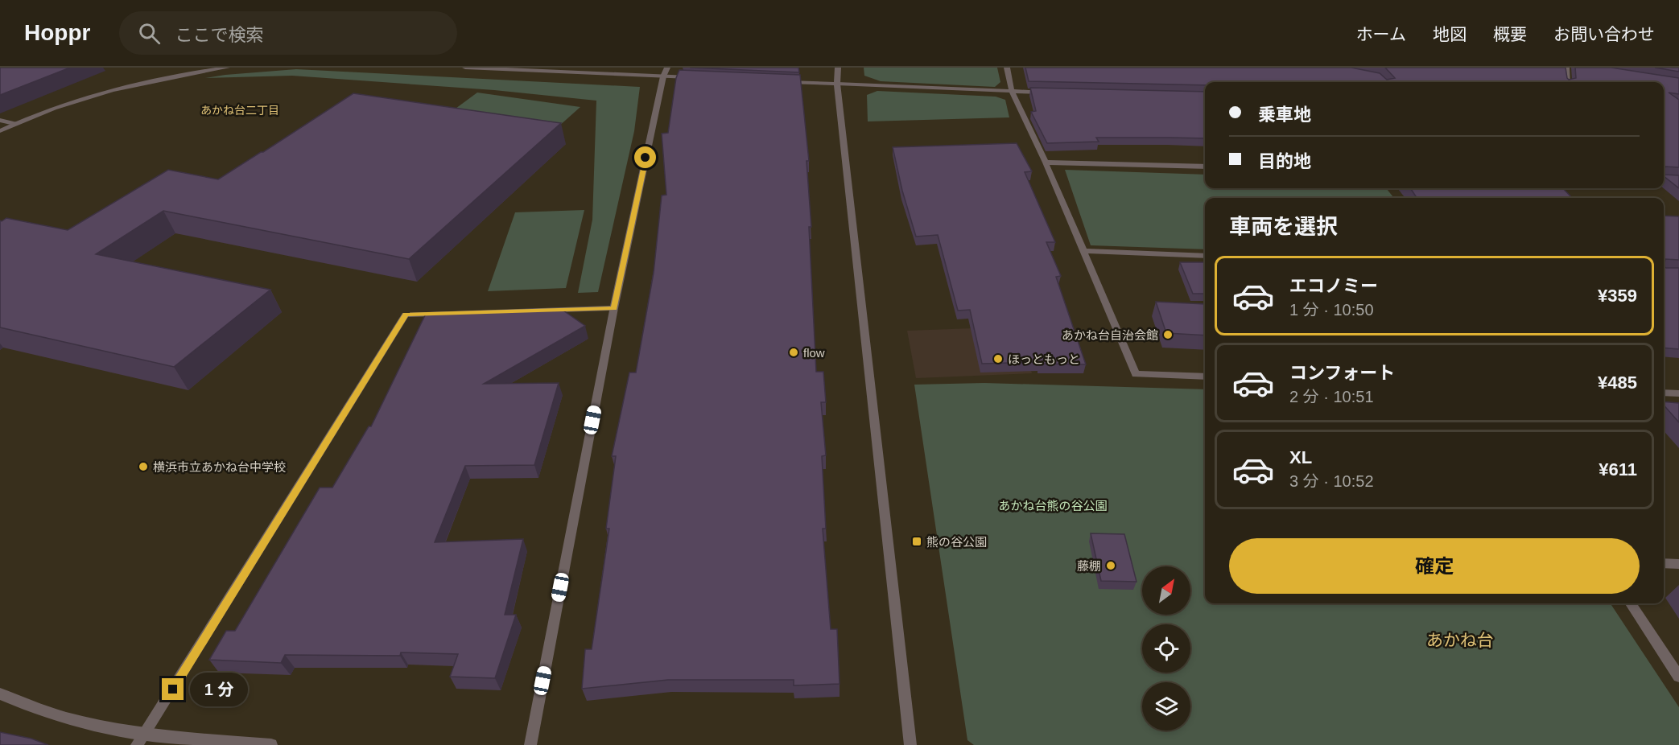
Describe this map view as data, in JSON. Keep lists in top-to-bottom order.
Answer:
{
  "districts": ["あかね台二丁目", "あかね台"],
  "parks": ["あかね台熊の谷公園"],
  "places": {
    "other": [
      "あかね台自治会館",
      "flow",
      "ほっともっと",
      "横浜市立あかね台中学校",
      "藤棚"
    ],
    "transit": ["熊の谷公園"]
  },
  "north": "top right",
  "page": {
    "header": "Hoppr",
    "search": "ここで検索",
    "nav": [
      "ホーム",
      "地図",
      "概要",
      "お問い合わせ"
    ],
    "banner": ["乗車地", "目的地"],
    "heading": "車両を選択",
    "list": [
      {
        "name": "エコノミー",
        "note": "1 分 · 10:50",
        "value": "¥359"
      },
      {
        "name": "コンフォート",
        "note": "2 分 · 10:51",
        "value": "¥485"
      },
      {
        "name": "XL",
        "note": "3 分 · 10:52",
        "value": "¥611"
      }
    ],
    "buttons": "確定",
    "bubble": "1 分"
  }
}
